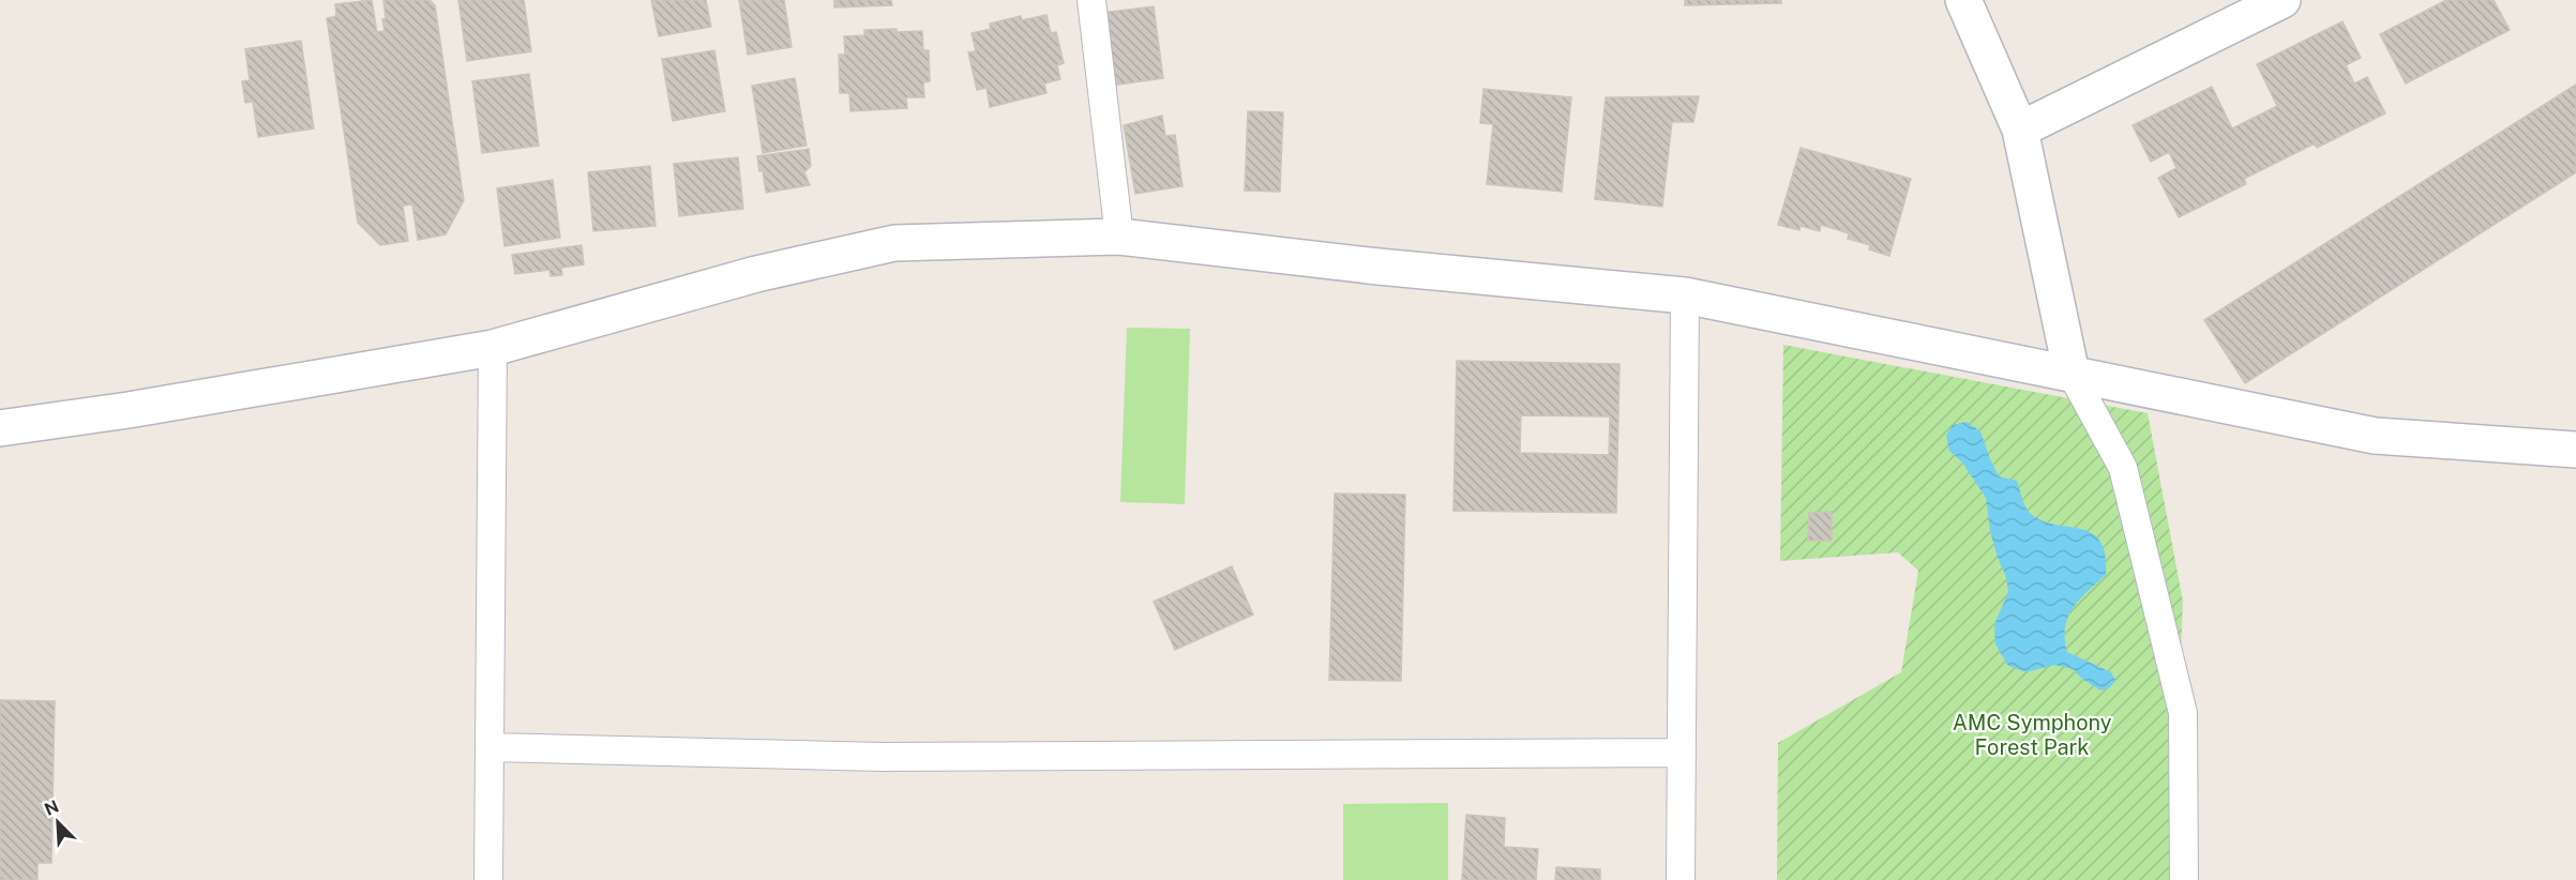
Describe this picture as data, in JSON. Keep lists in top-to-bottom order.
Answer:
{
  "parks": ["AMC Symphony Forest Park"],
  "north": "top left"
}
